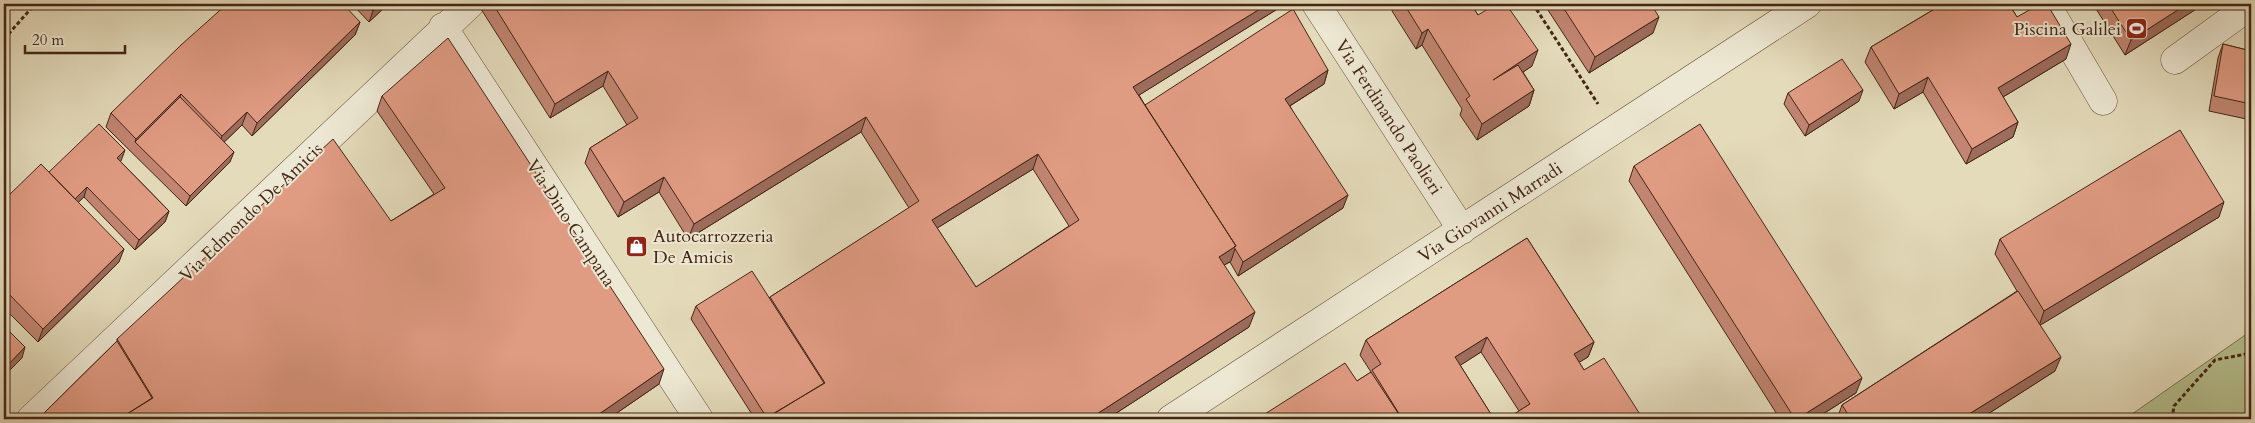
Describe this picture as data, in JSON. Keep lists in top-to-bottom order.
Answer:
{
  "streets": {
    "street": [
      "Via Ferdinando Paolieri",
      "Via Edmondo De Amicis",
      "Via Giovanni Marradi",
      "Via Dino Campana"
    ]
  },
  "crossings": [
    ["Via Ferdinando Paolieri", "Via Giovanni Marradi"],
    ["Via Edmondo De Amicis", "Via Dino Campana"]
  ],
  "places": {
    "sports": ["Piscina Galilei"],
    "shop": ["Autocarrozzeria De Amicis"]
  },
  "scale_bar": "20 m"
}
